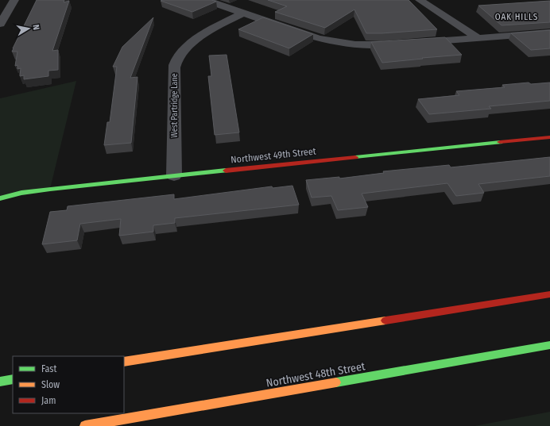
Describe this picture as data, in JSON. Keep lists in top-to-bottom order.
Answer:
{
  "streets": {
    "main road": ["Northwest 49th Street", "Northwest 48th Street"],
    "street": ["West Partridge Lane"]
  },
  "crossings": [
    ["West Partridge Lane", "Northwest 49th Street"]
  ],
  "districts": ["OAK HILLS"],
  "legend": ["Fast", "Slow", "Jam"],
  "north": "right"
}
